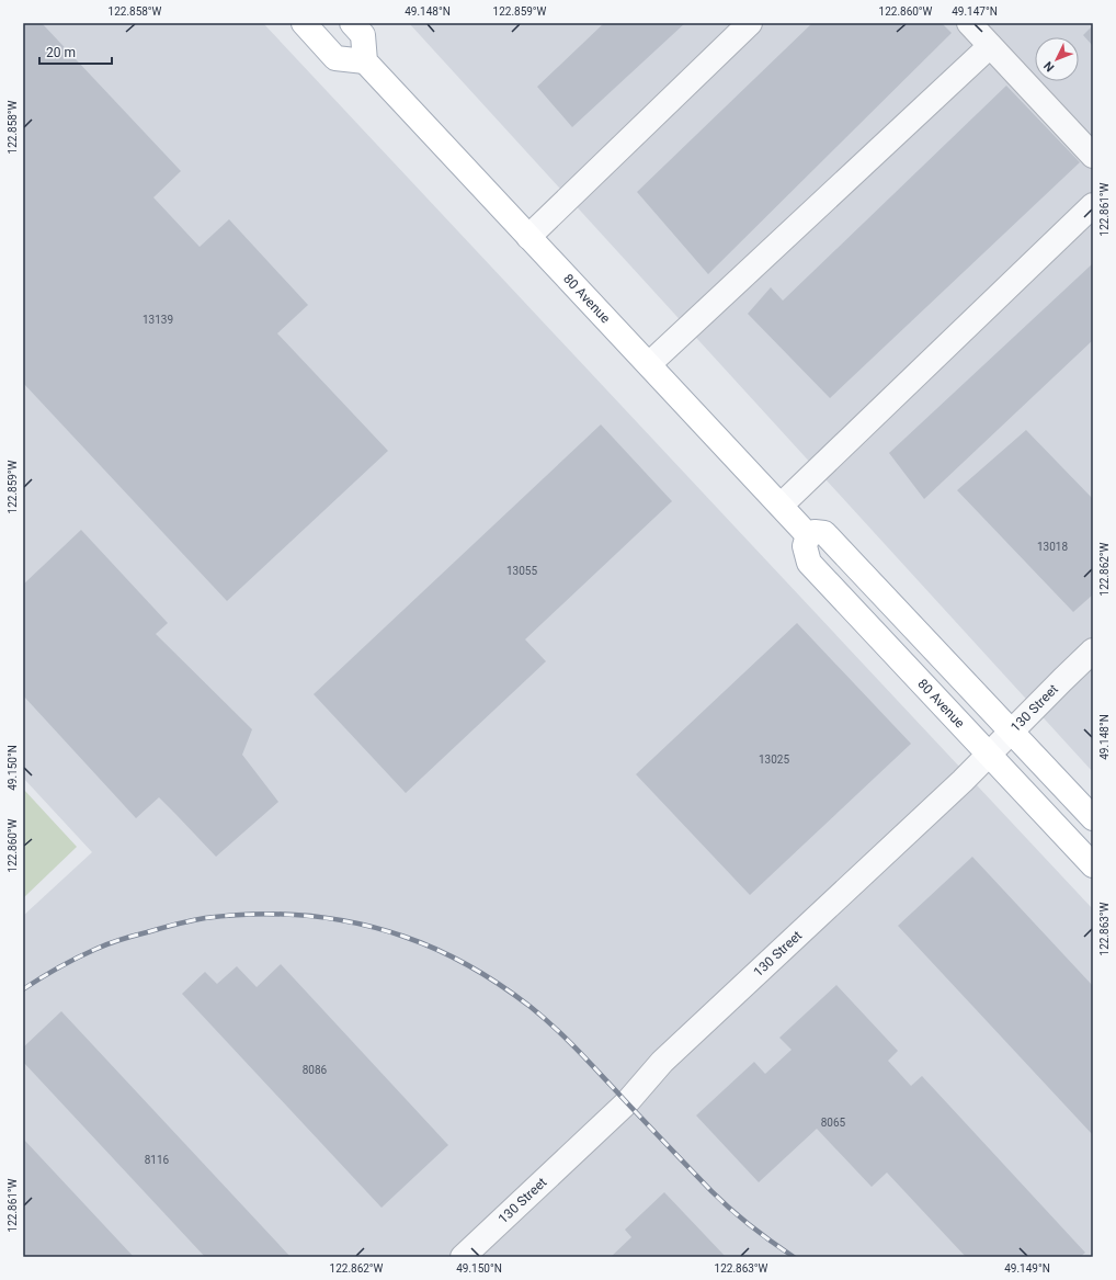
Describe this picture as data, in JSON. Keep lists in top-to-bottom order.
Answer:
{
  "streets": {
    "main road": ["80 Avenue"],
    "street": ["130 Street"]
  },
  "crossings": [
    ["80 Avenue", "130 Street"]
  ],
  "house_numbers": [
    "13139",
    "13018",
    "13055",
    "13025",
    "8086",
    "8065",
    "8116"
  ],
  "scale_bar": "20 m",
  "north": "bottom left",
  "coordinates": [
    "122.858°W",
    "49.148°N",
    "122.859°W",
    "122.860°W",
    "49.147°N",
    "122.861°W",
    "122.862°W",
    "49.150°N",
    "122.863°W",
    "49.149°N"
  ]
}
